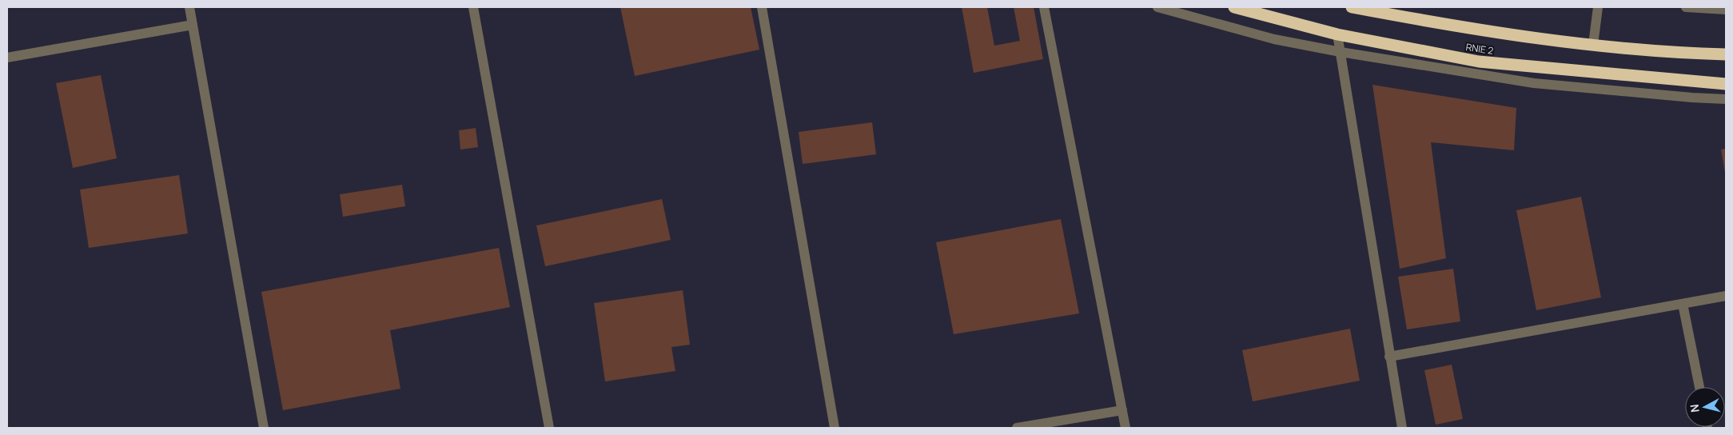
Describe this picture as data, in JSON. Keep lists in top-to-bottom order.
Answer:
{
  "streets": {
    "highway": ["RNIE 2"]
  },
  "north": "left"
}
